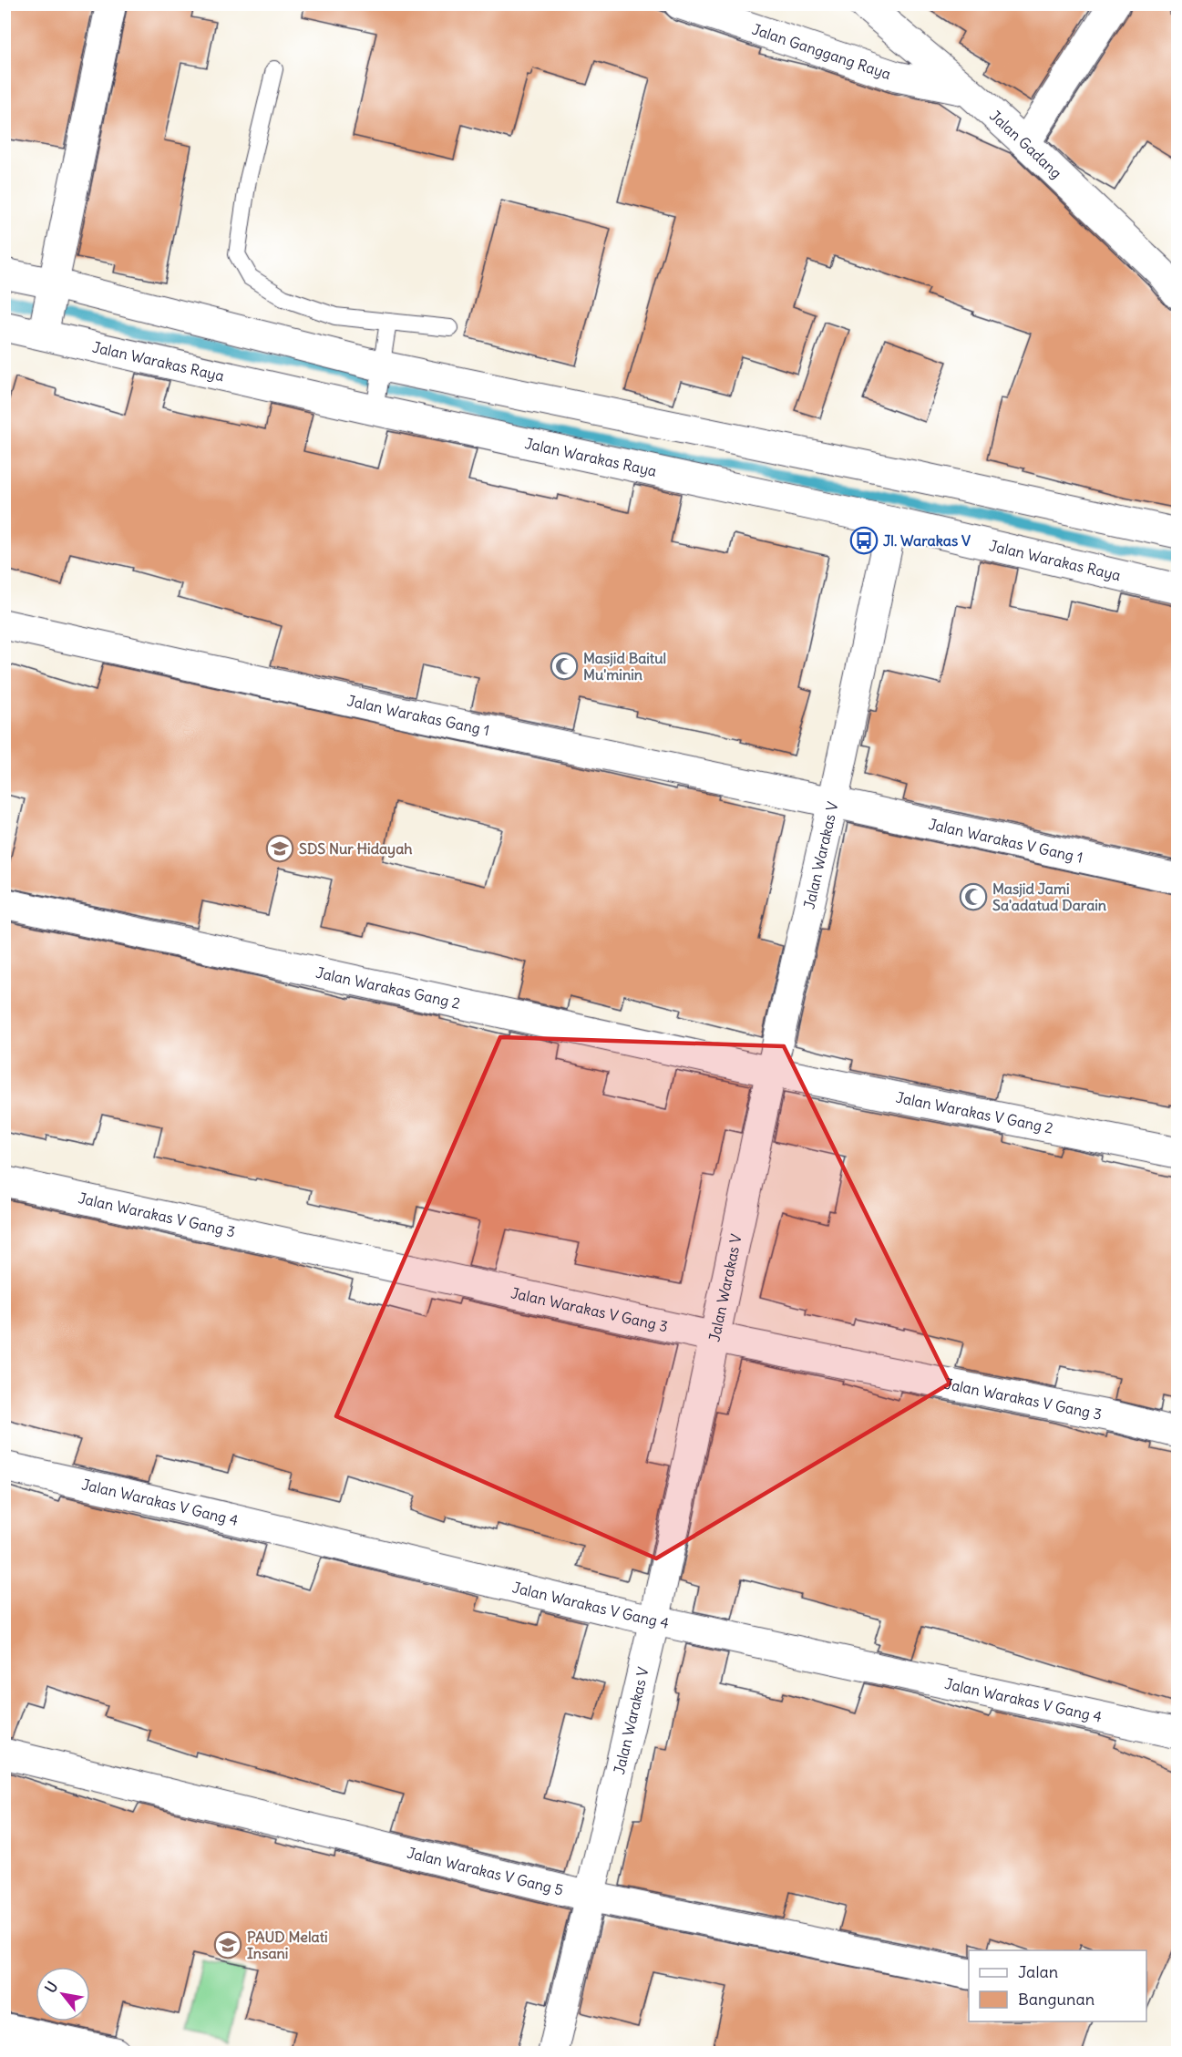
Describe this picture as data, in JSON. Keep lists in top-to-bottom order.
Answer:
{
  "streets": {
    "street": [
      "Jalan Ganggang Raya",
      "Jalan Gadang",
      "Jalan Warakas Raya",
      "Jalan Warakas Gang 1",
      "Jalan Warakas V Gang 1",
      "Jalan Warakas V",
      "Jalan Warakas Gang 2",
      "Jalan Warakas V Gang 2",
      "Jalan Warakas V Gang 3",
      "Jalan Warakas V Gang 4",
      "Jalan Warakas V Gang 5"
    ]
  },
  "crossings": [
    ["Jalan Ganggang Raya", "Jalan Gadang"],
    ["Jalan Warakas Raya", "Jalan Warakas V"],
    ["Jalan Warakas Gang 1", "Jalan Warakas V Gang 1"],
    ["Jalan Warakas Gang 1", "Jalan Warakas V"],
    ["Jalan Warakas V Gang 1", "Jalan Warakas V"],
    ["Jalan Warakas V", "Jalan Warakas Gang 2"],
    ["Jalan Warakas V", "Jalan Warakas V Gang 2"],
    ["Jalan Warakas V", "Jalan Warakas V Gang 3"],
    ["Jalan Warakas V", "Jalan Warakas V Gang 4"],
    ["Jalan Warakas V", "Jalan Warakas V Gang 5"],
    ["Jalan Warakas Gang 2", "Jalan Warakas V Gang 2"]
  ],
  "places": {
    "bus stop": ["Jl. Warakas V"],
    "mosque": ["Masjid Baitul Mu'minin", "Masjid Jami Sa'adatud Darain"],
    "school or university": ["SDS Nur Hidayah", "PAUD Melati Insani"]
  },
  "legend": ["Jalan", "Bangunan"],
  "north": "top left"
}
